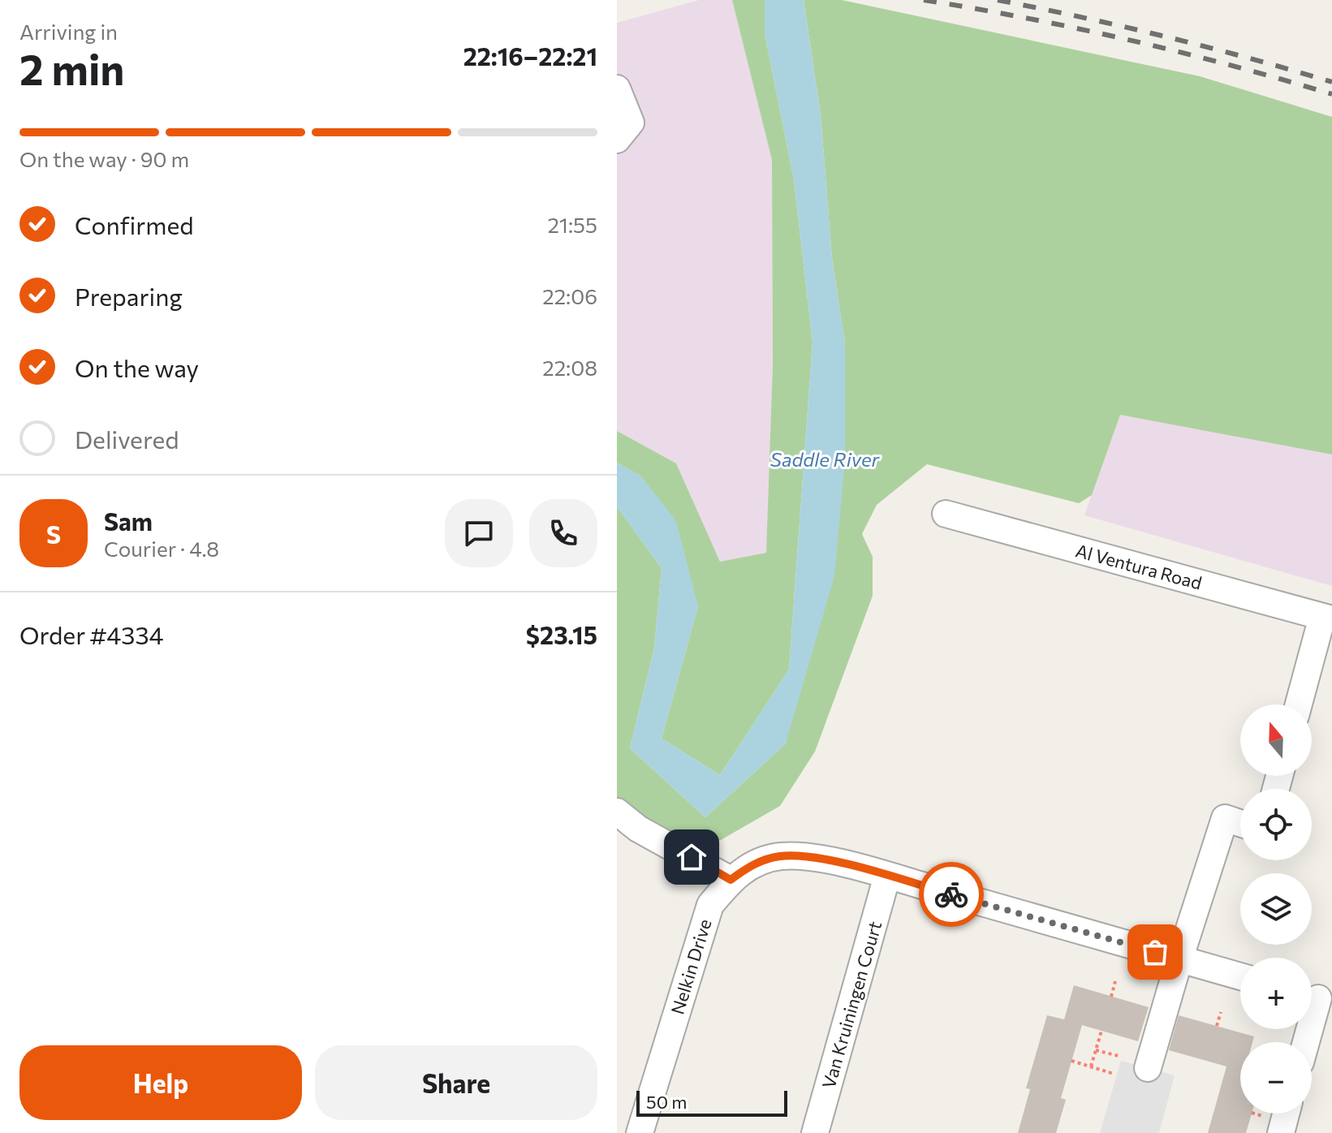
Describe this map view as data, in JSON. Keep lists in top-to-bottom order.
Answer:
{
  "streets": {
    "street": ["Al Ventura Road", "Nelkin Drive", "Van Kruiningen Court"]
  },
  "crossings": [
    ["Nelkin Drive", "Van Kruiningen Court"]
  ],
  "water": ["Saddle River"],
  "scale_bar": "50 m",
  "north": "top",
  "page": {
    "heading": ["2 min", "Arriving in", "22:16–22:21"],
    "panel": [
      "Sam",
      "Courier · 4.8",
      "Order #4334",
      "$23.15"
    ],
    "bar": "On the way · 90 m",
    "list": [
      ["Confirmed", "21:55"],
      ["Preparing", "22:06"],
      ["On the way", "22:08"],
      "Delivered"
    ],
    "round": "S",
    "map_buttons": ["+", "−"],
    "buttons": ["Help", "Share"],
    "scale": "50 m"
  }
}
